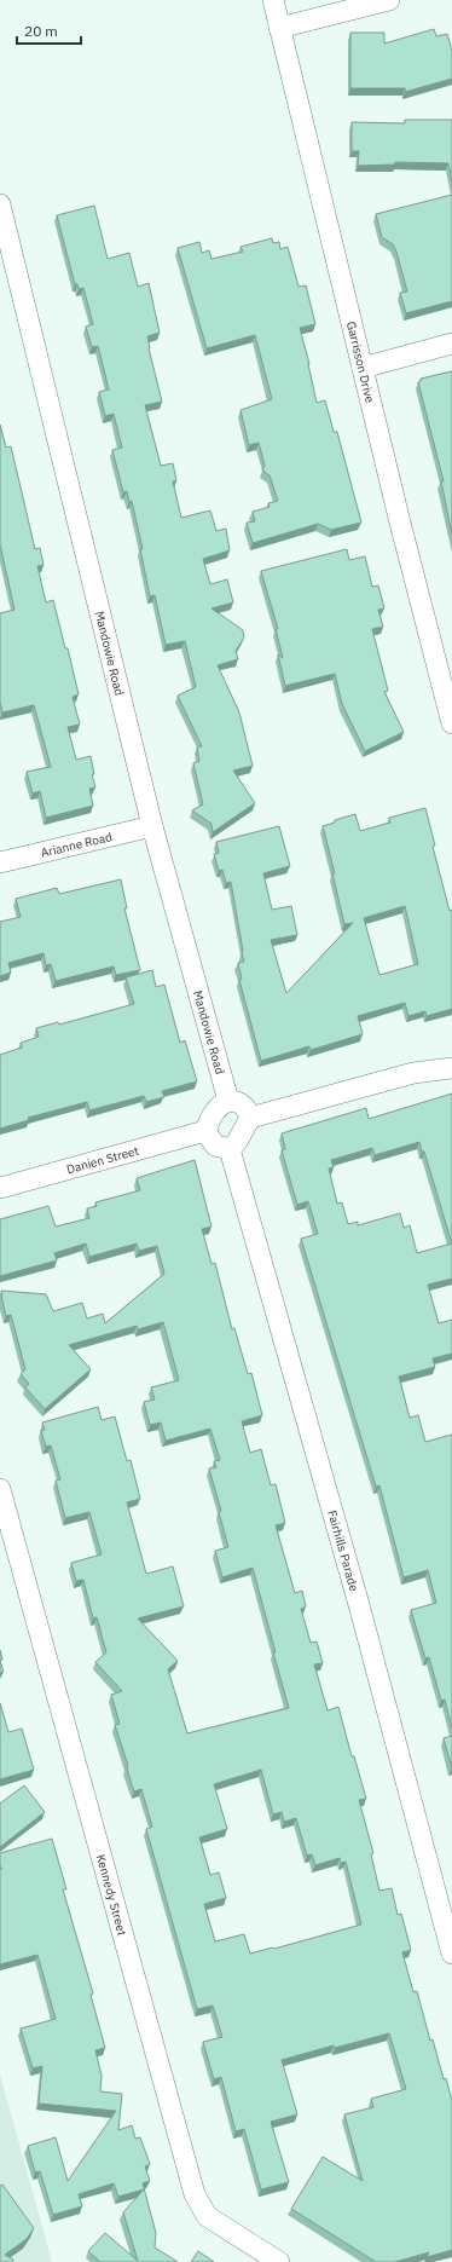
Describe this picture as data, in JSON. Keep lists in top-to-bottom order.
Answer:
{
  "streets": {
    "street": [
      "Garrisson Drive",
      "Mandowie Road",
      "Arianne Road",
      "Danien Street",
      "Fairhills Parade",
      "Kennedy Street"
    ]
  },
  "crossings": [
    ["Mandowie Road", "Arianne Road"],
    ["Mandowie Road", "Danien Street"],
    ["Mandowie Road", "Fairhills Parade"],
    ["Danien Street", "Fairhills Parade"]
  ],
  "scale_bar": "20 m"
}
